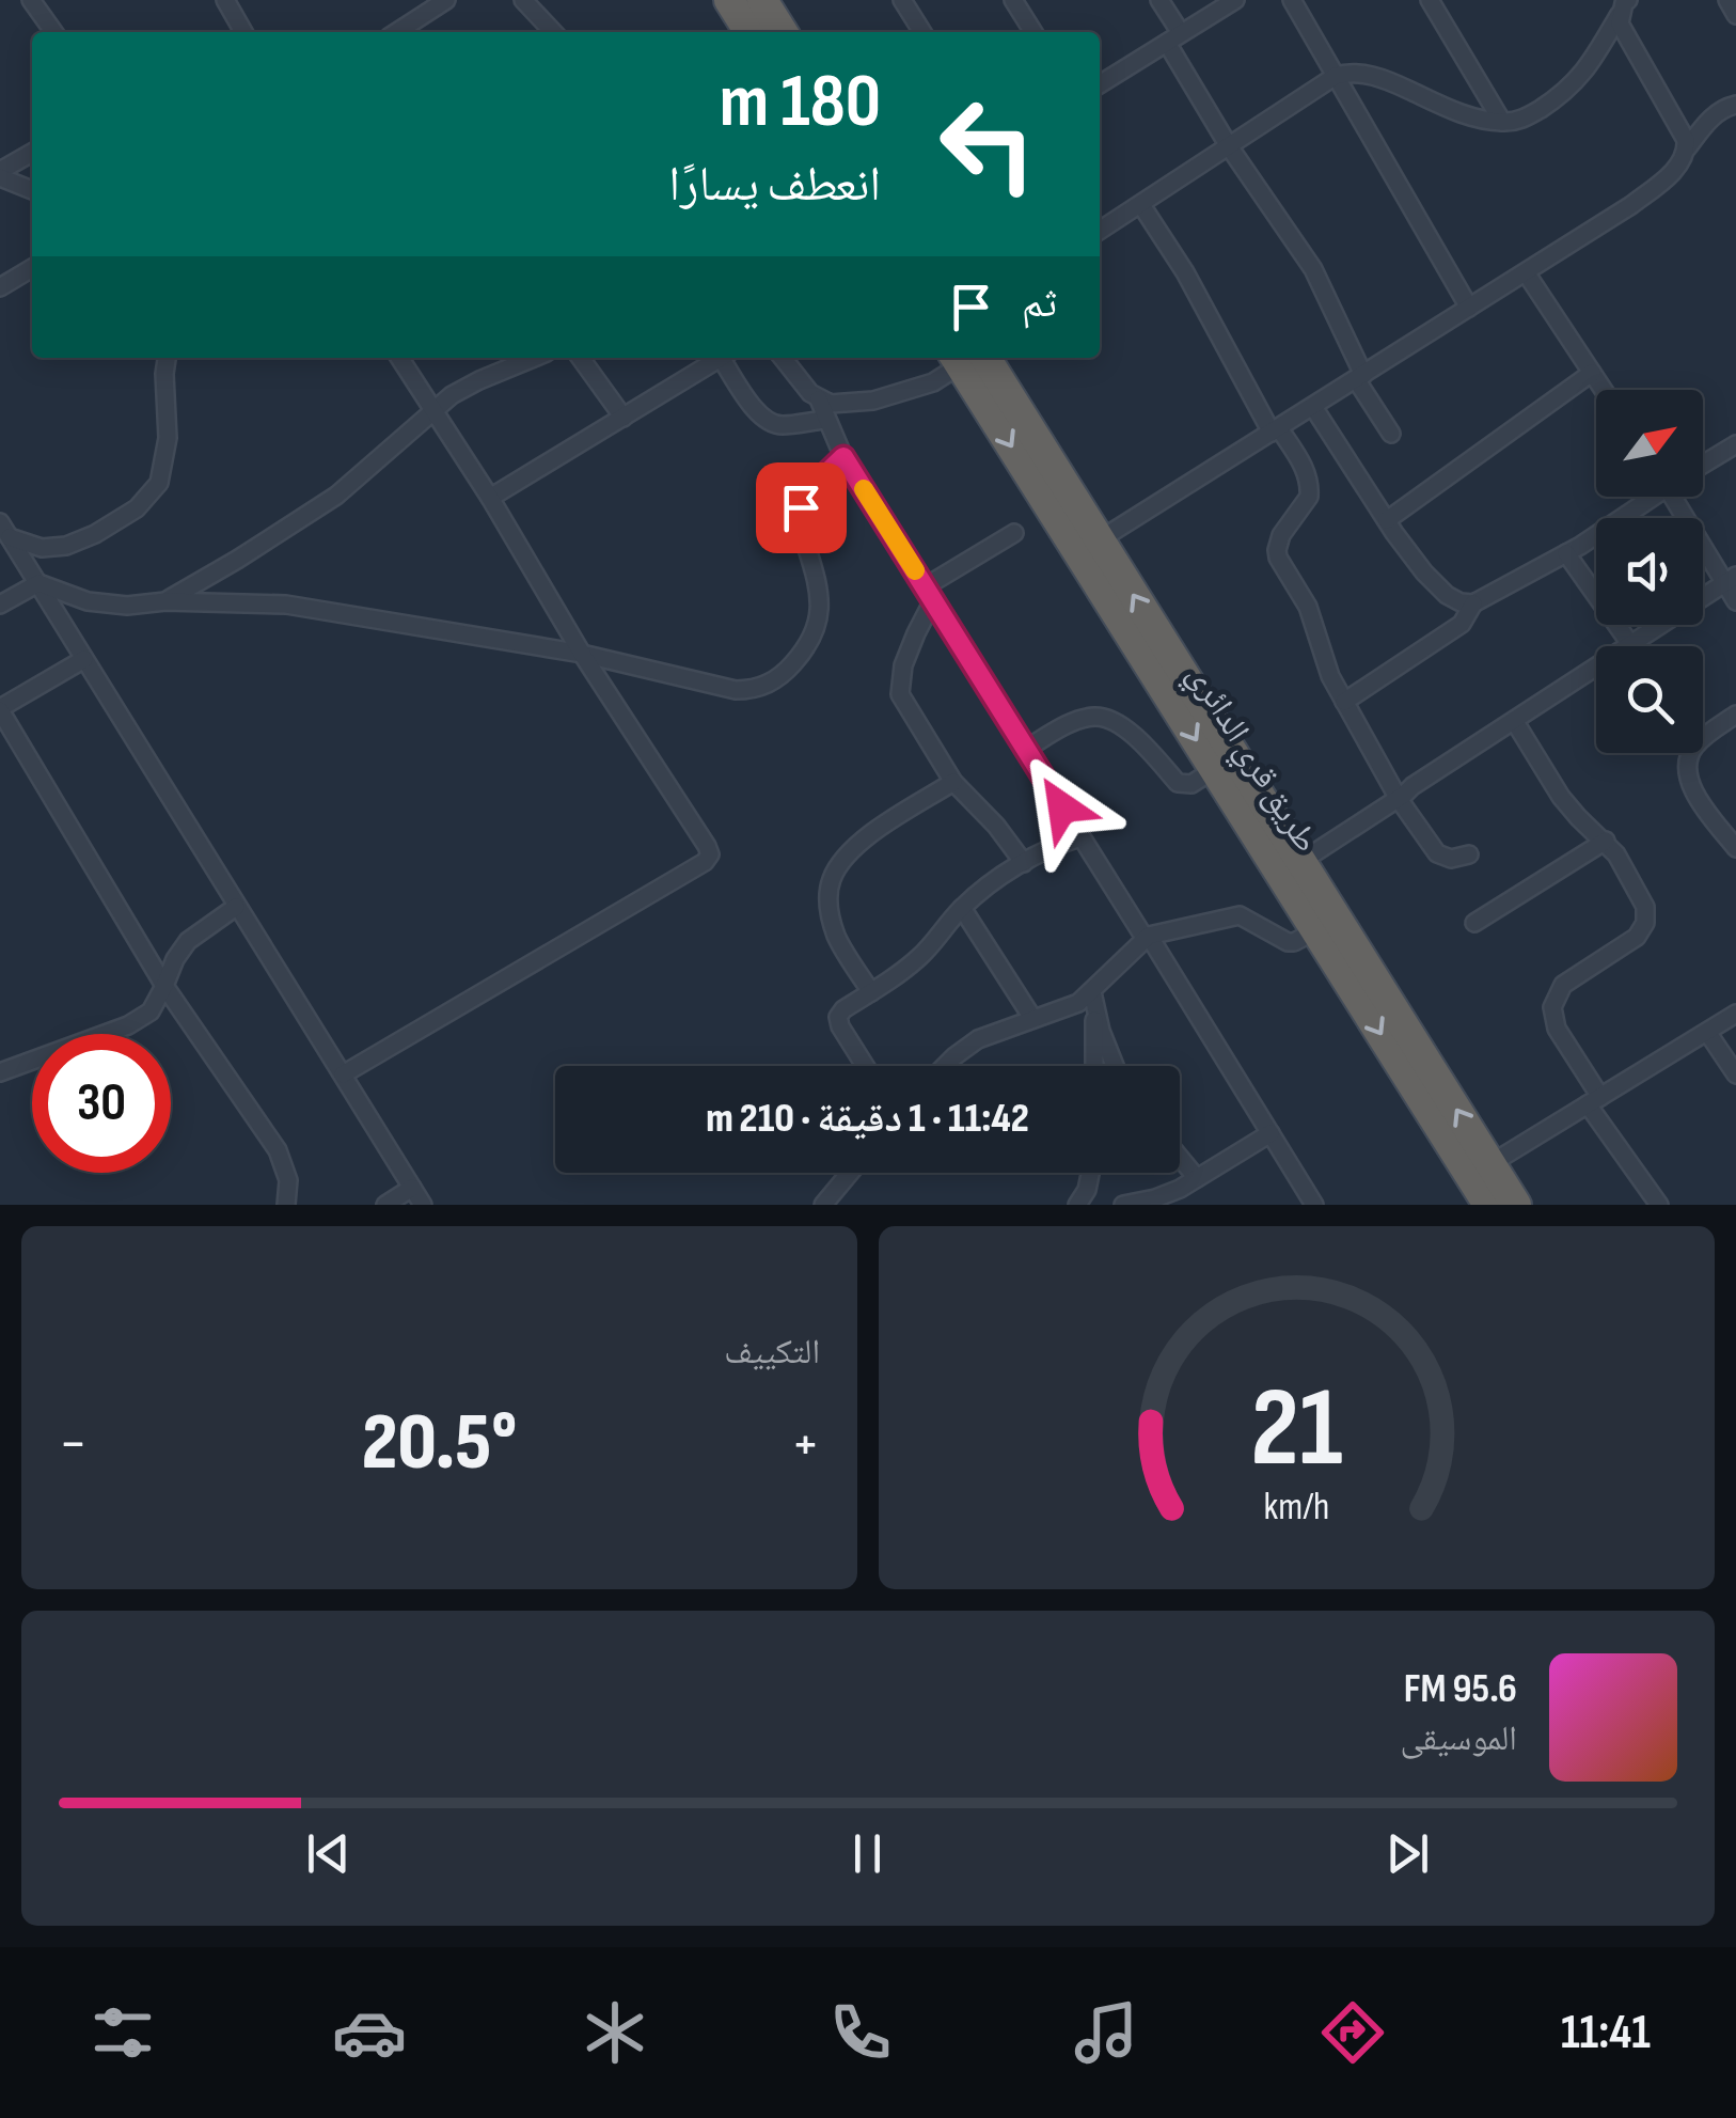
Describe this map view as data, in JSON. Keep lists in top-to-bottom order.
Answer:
{
  "streets": {
    "highway": ["طريق قري الدائري"]
  },
  "north": "top right",
  "page": {
    "turn": ["180 m", "انعطف يسارًا"],
    "then": "ثم",
    "limit": "30",
    "trip": "11:42 · 1 دقيقة · 210 m",
    "tile": "التكييف",
    "heat": ["−", "20.5°", "+"],
    "song": ["95.6 FM", "الموسيقى"],
    "tabs": "11:41",
    "gauge": ["21", "km/h"]
  }
}
